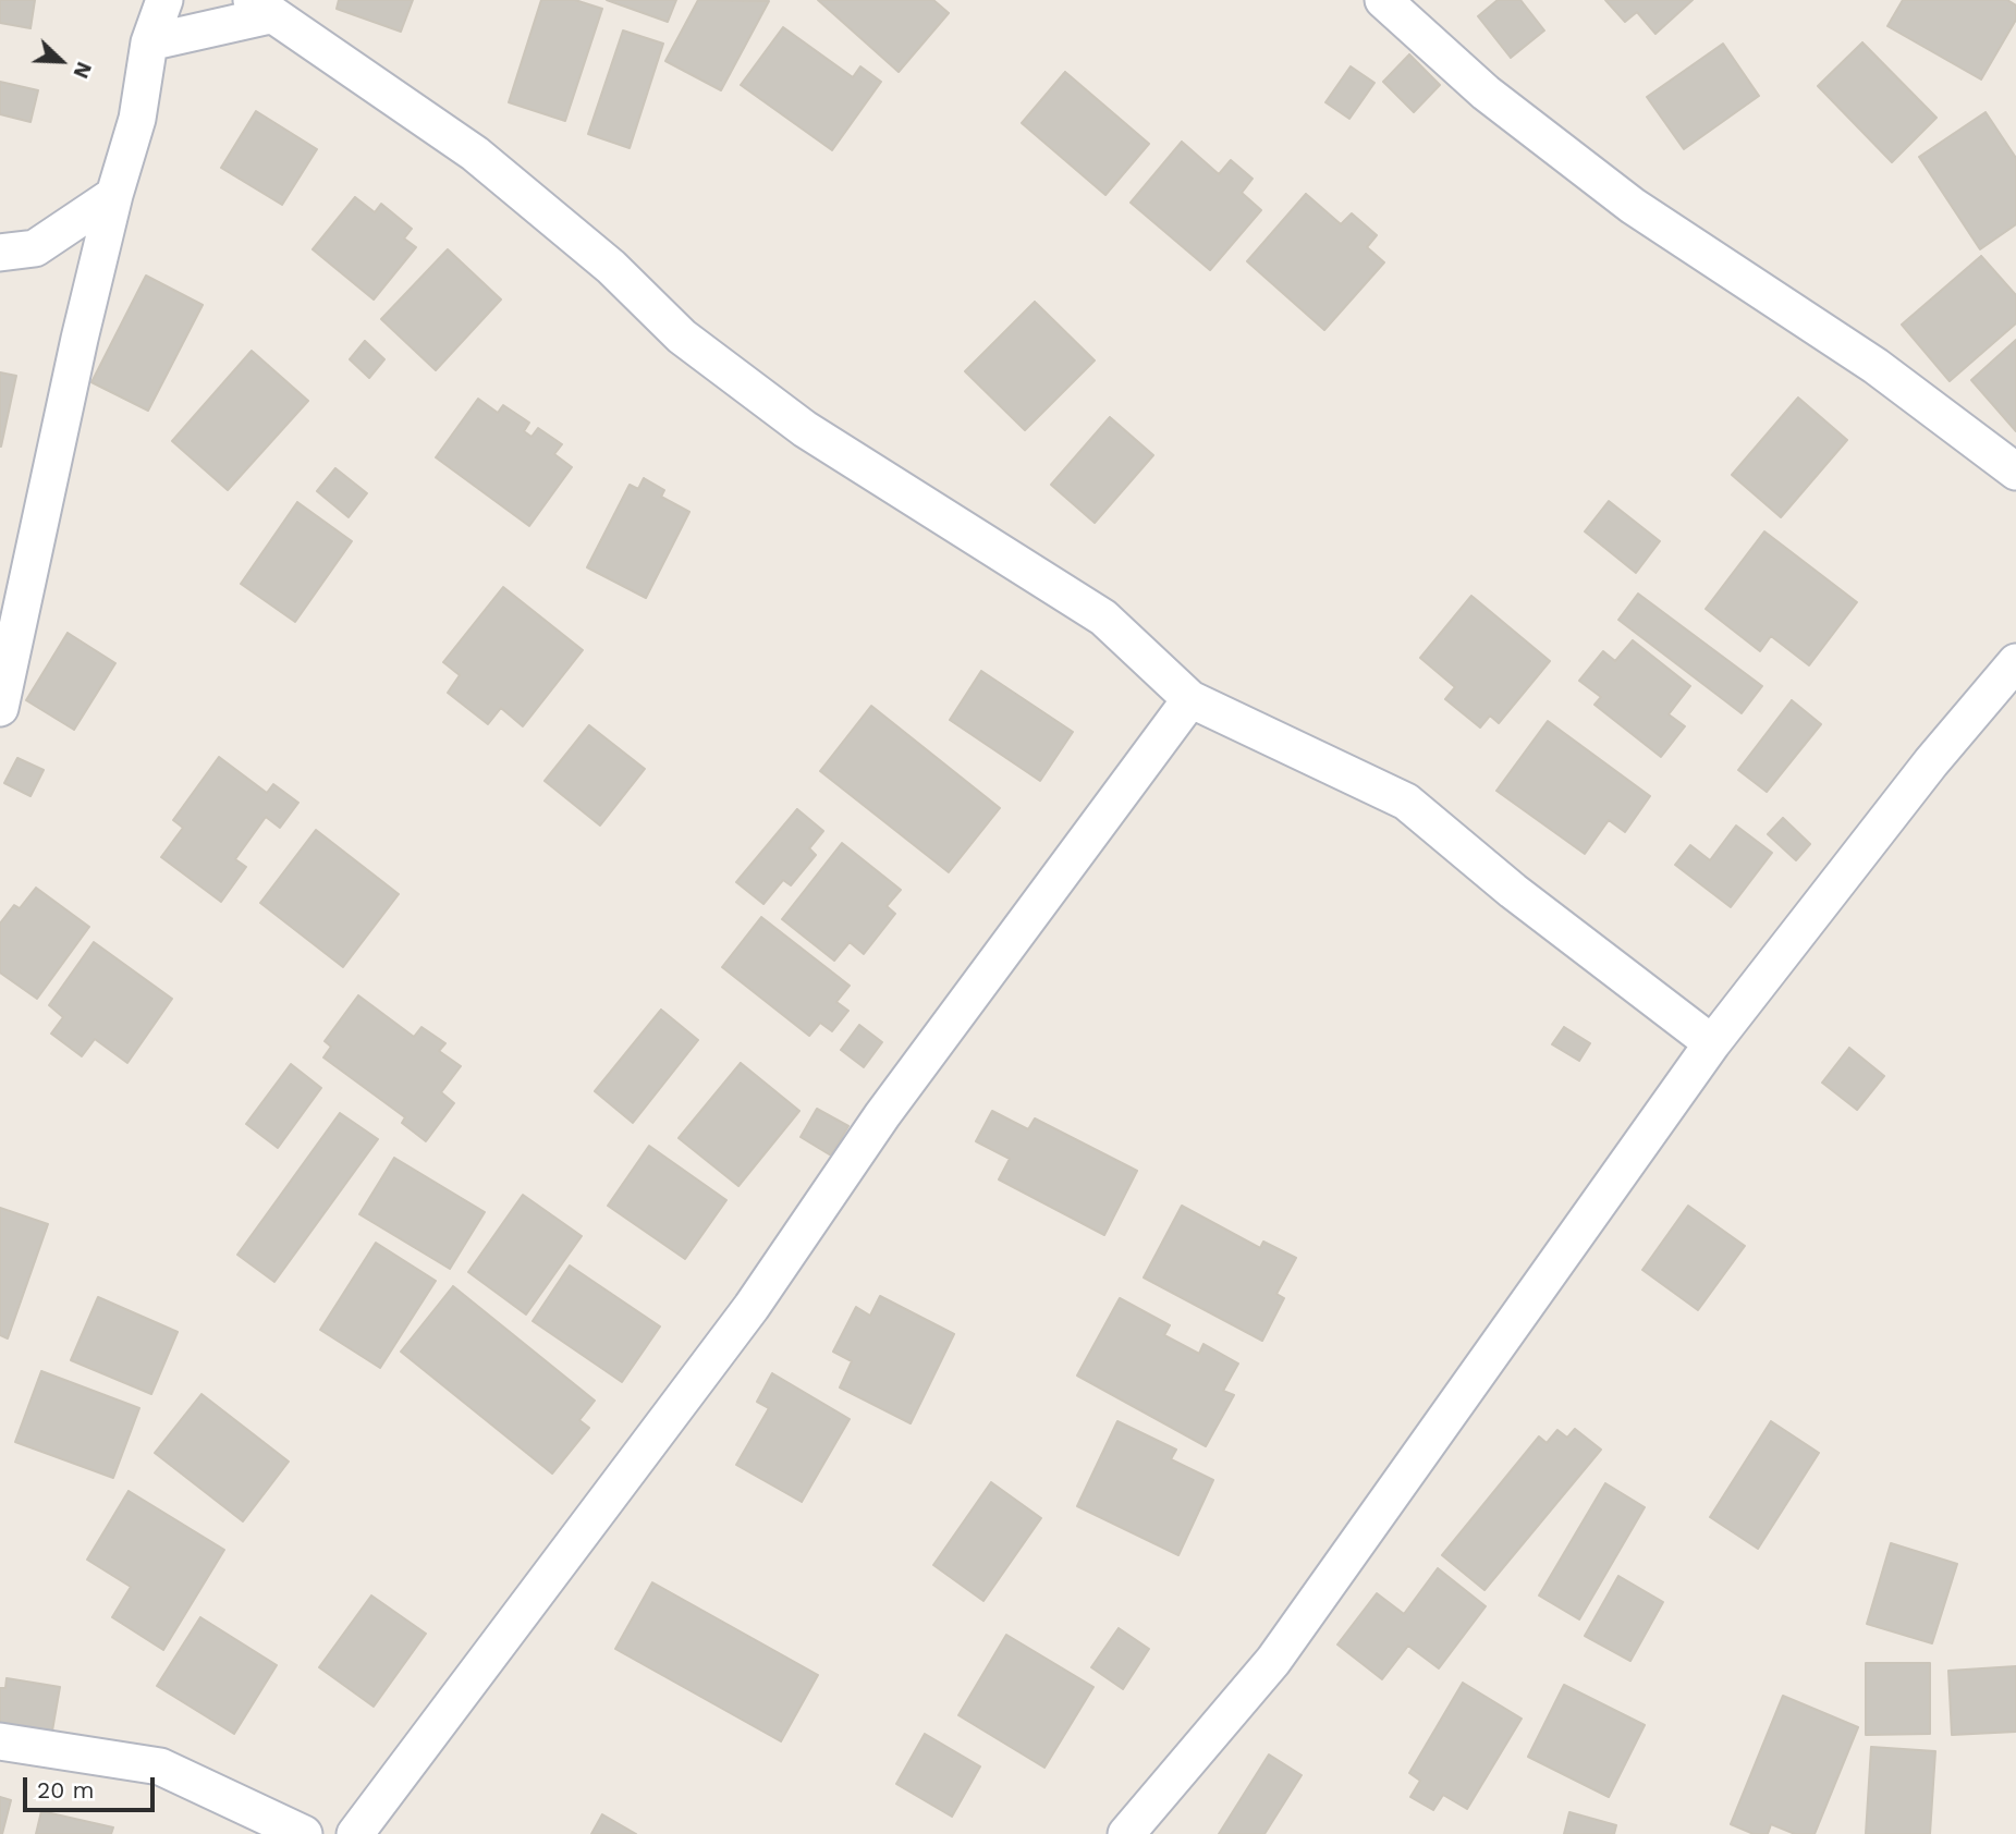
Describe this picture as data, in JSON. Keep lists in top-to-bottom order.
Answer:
{
  "scale_bar": "20 m",
  "north": "bottom right"
}
